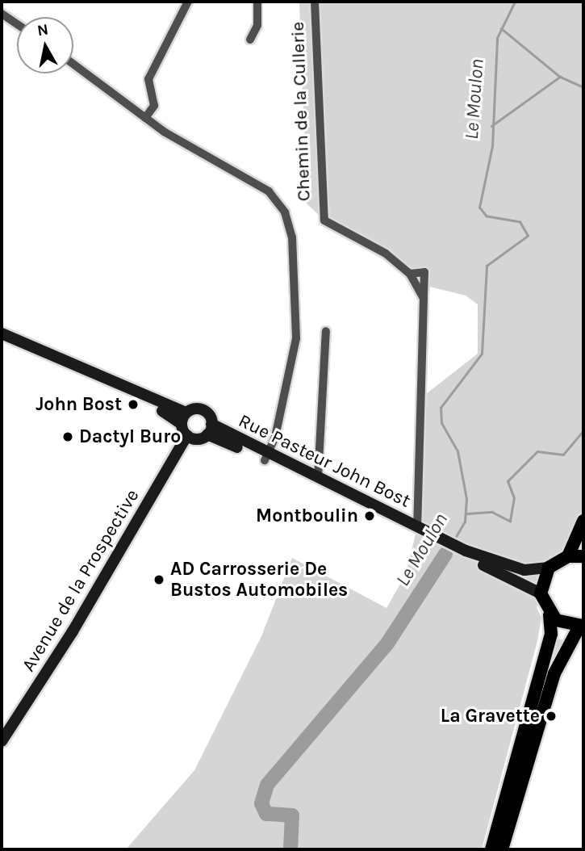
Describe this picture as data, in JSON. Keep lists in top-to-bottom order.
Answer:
{
  "streets": {
    "main road": ["Rue Pasteur John Bost", "Avenue de la Prospective"],
    "street": ["Chemin de la Cullerie"]
  },
  "water": ["Le Moulon"],
  "places": [
    "John Bost",
    "Dactyl Buro",
    "Montboulin",
    "AD Carrosserie De Bustos Automobiles",
    "La Gravette"
  ],
  "north": "top"
}
